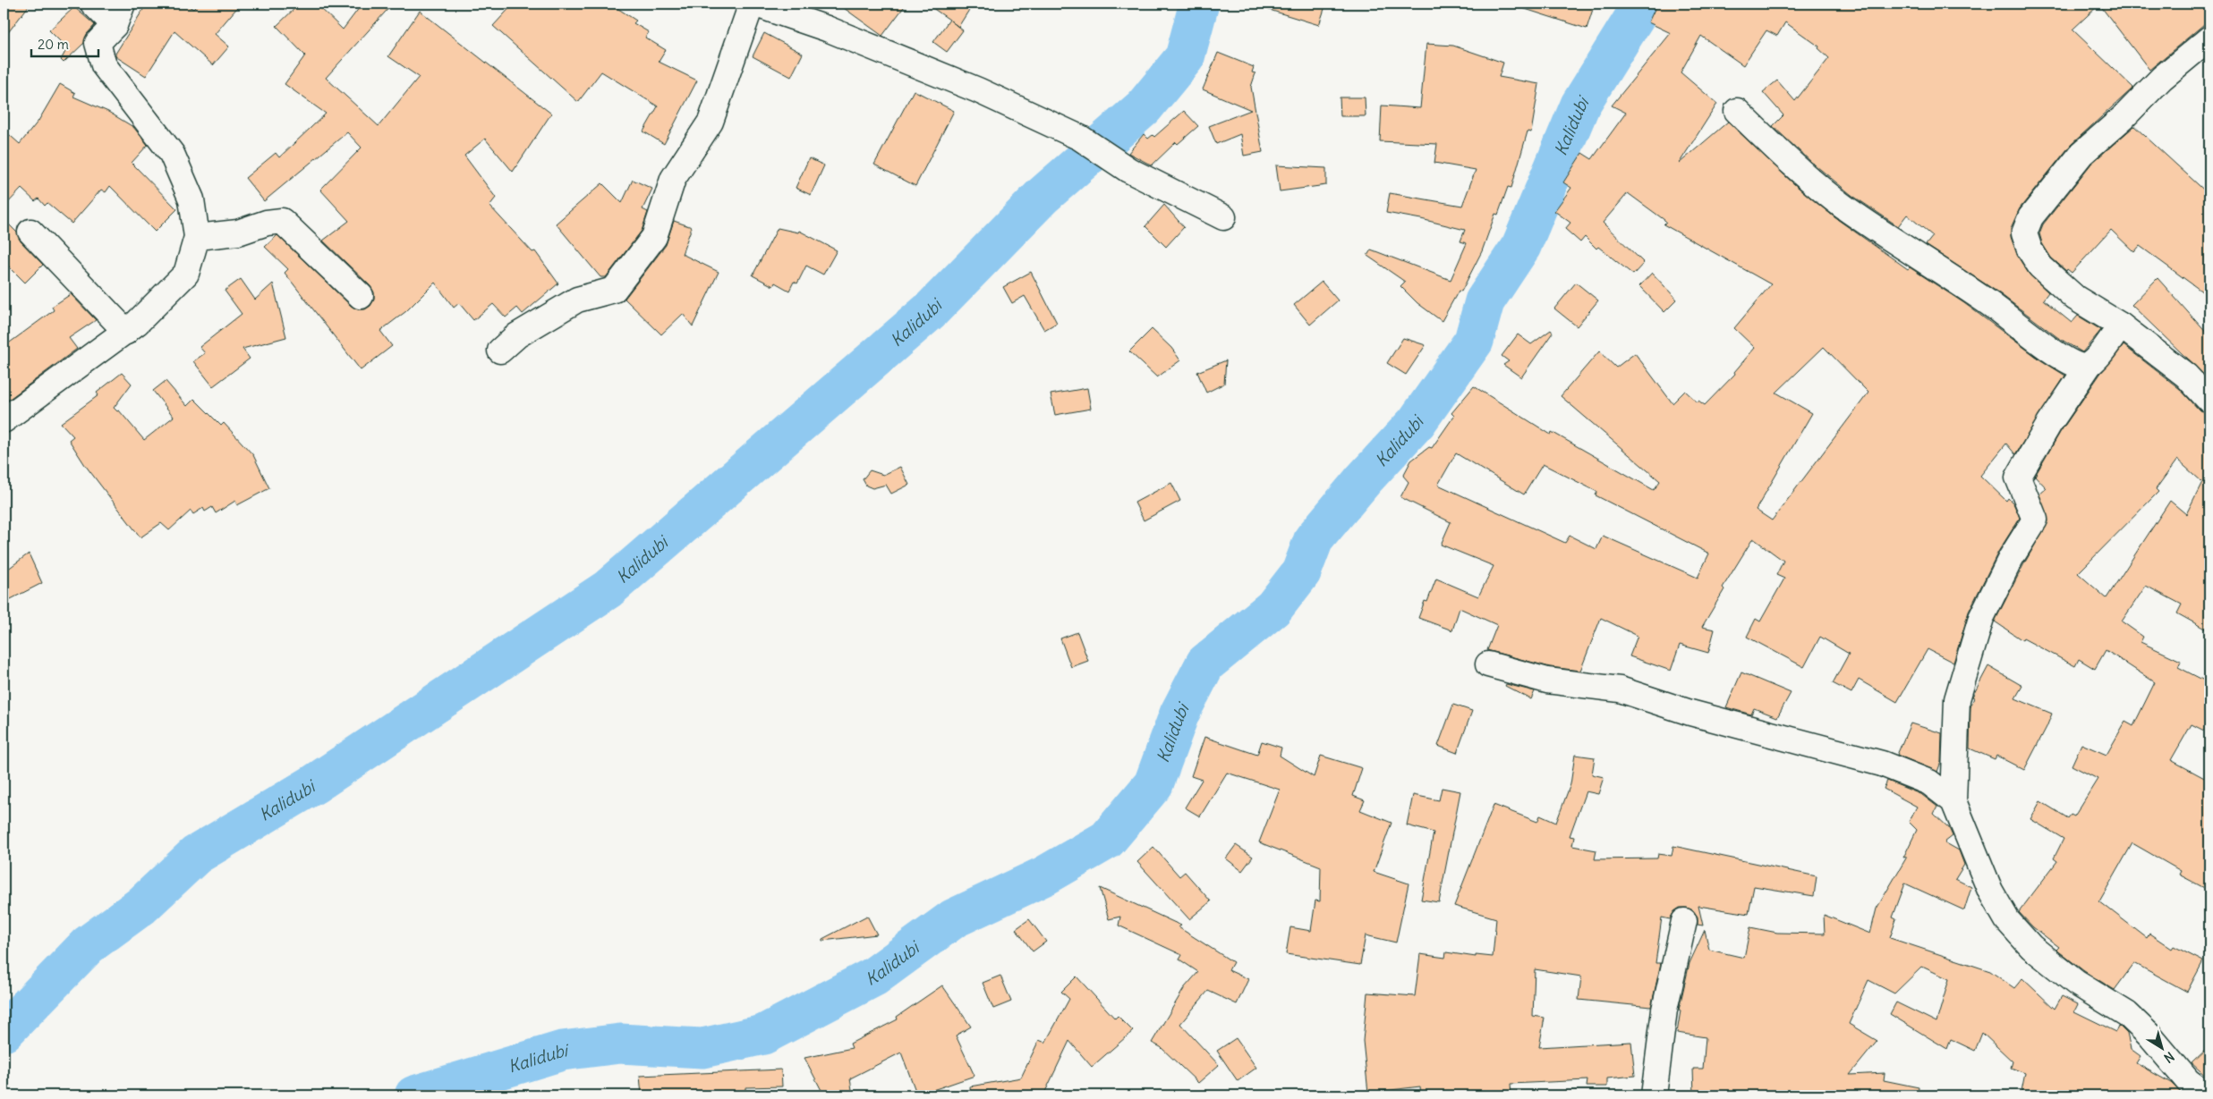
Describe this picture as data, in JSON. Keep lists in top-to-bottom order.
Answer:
{
  "water": ["Kalidubi"],
  "scale_bar": "20 m",
  "north": "bottom right"
}
